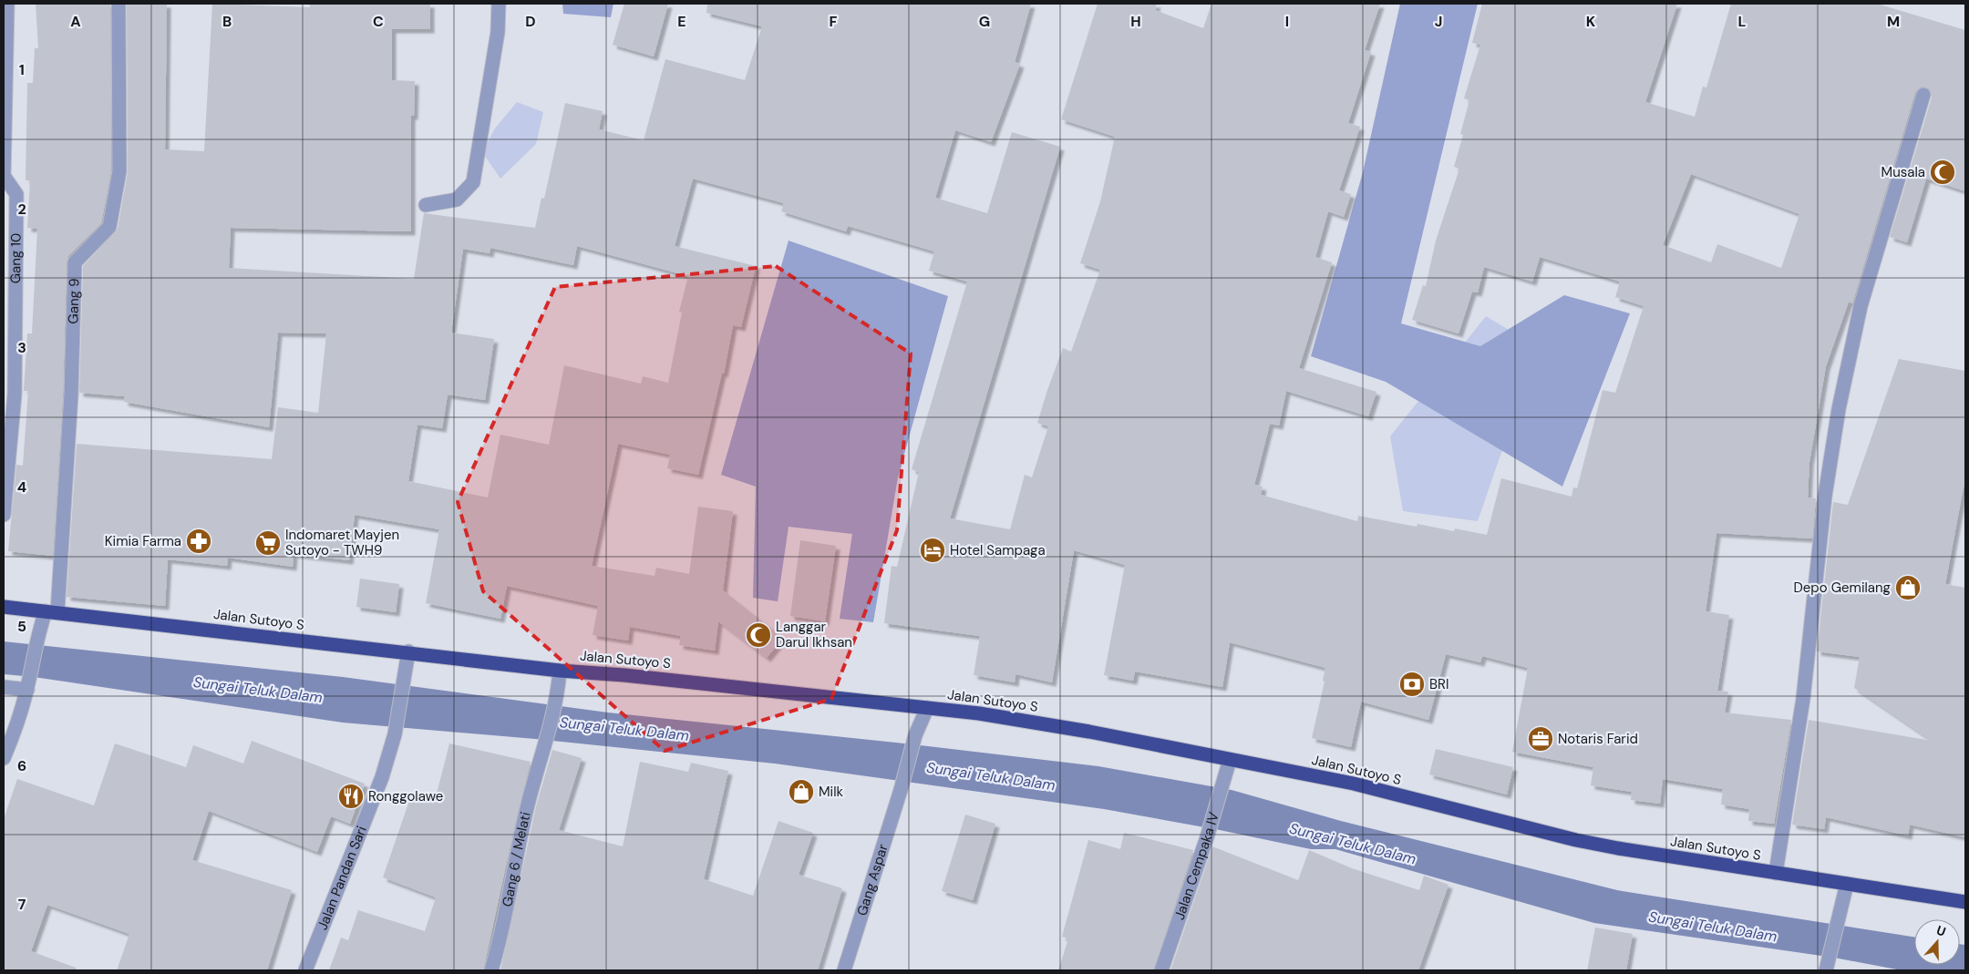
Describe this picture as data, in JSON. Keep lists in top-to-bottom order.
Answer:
{
  "streets": {
    "highway": ["Jalan Sutoyo S"],
    "street": [
      "Gang 10",
      "Gang 9",
      "Gang 6 / Melati",
      "Jalan Cempaka IV",
      "Jalan Pandan Sari",
      "Gang Aspar"
    ]
  },
  "crossings": [
    ["Gang 9", "Jalan Sutoyo S"],
    ["Jalan Sutoyo S", "Gang 6 / Melati"],
    ["Jalan Sutoyo S", "Jalan Cempaka IV"],
    ["Jalan Sutoyo S", "Jalan Pandan Sari"],
    ["Jalan Sutoyo S", "Gang Aspar"]
  ],
  "water": ["Sungai Teluk Dalam"],
  "places": {
    "mosque": ["Musala", "Langgar Darul Ikhsan"],
    "pharmacy": ["Kimia Farma"],
    "supermarket": ["Indomaret Mayjen Sutoyo - TWH9"],
    "hotel": ["Hotel Sampaga"],
    "shop": ["Depo Gemilang", "Milk"],
    "bank": ["BRI"],
    "office": ["Notaris Farid"],
    "restaurant": ["Ronggolawe"]
  },
  "north": "top",
  "grid": {
    "columns": [
      "A",
      "B",
      "C",
      "D",
      "E",
      "F",
      "G",
      "H",
      "I",
      "J",
      "K",
      "L",
      "M"
    ],
    "rows": [
      "1",
      "2",
      "3",
      "4",
      "5",
      "6",
      "7"
    ]
  }
}
